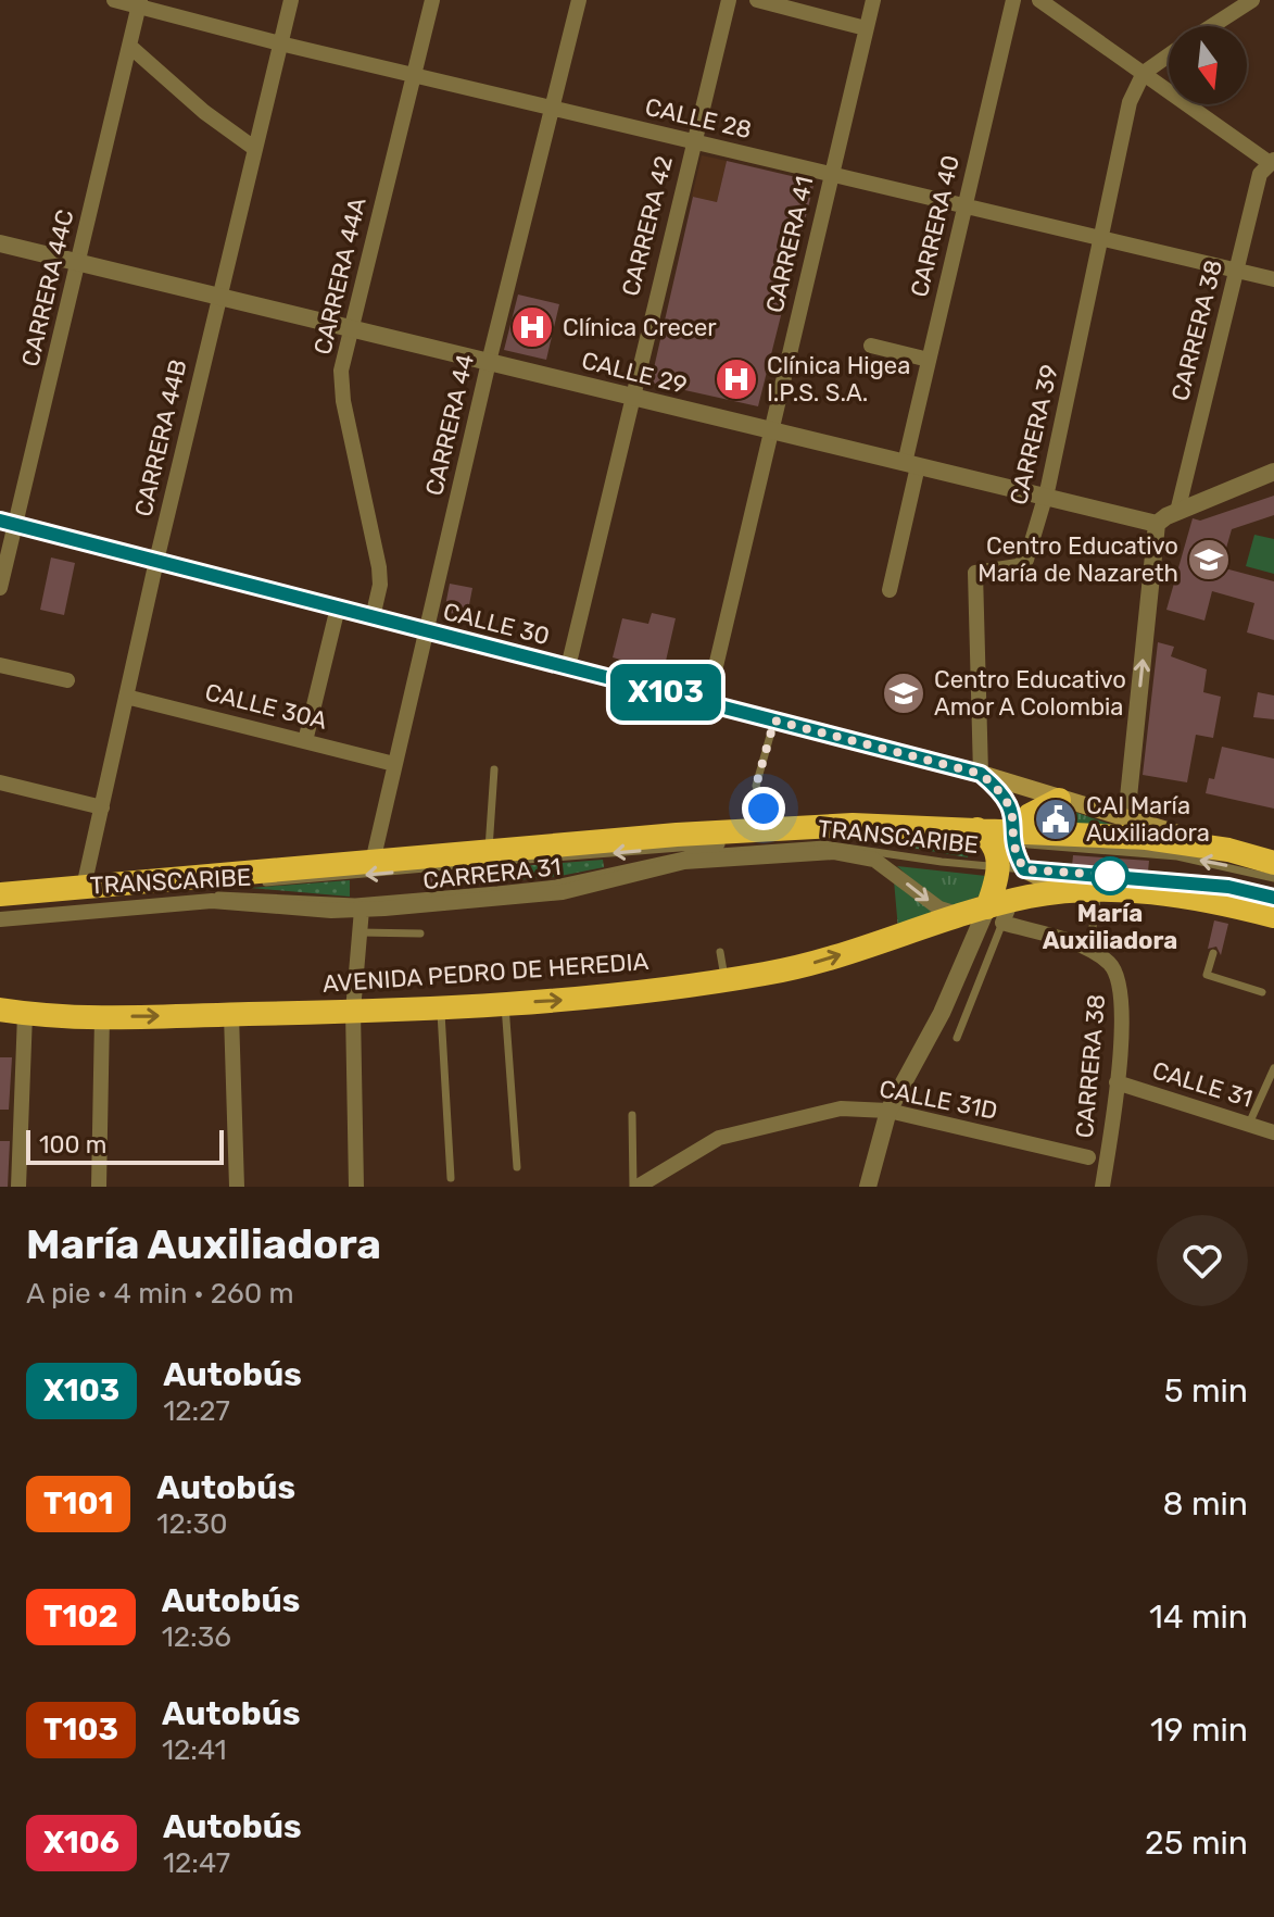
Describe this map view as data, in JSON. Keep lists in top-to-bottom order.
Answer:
{
  "streets": {
    "highway": ["AVENIDA PEDRO DE HEREDIA"],
    "main road": ["CALLE 30"],
    "street": [
      "CALLE 28",
      "CARRERA 42",
      "CARRERA 40",
      "CARRERA 41",
      "CARRERA 44A",
      "CARRERA 44C",
      "CARRERA 38",
      "CALLE 29",
      "CARRERA 44",
      "CARRERA 39",
      "CARRERA 44B",
      "CALLE 30A",
      "CARRERA 31",
      "CALLE 31",
      "CALLE 31D"
    ],
    "lane": ["TRANSCARIBE"]
  },
  "crossings": [
    ["CALLE 28", "CARRERA 42"],
    ["CALLE 28", "CARRERA 40"],
    ["CALLE 28", "CARRERA 41"],
    ["CALLE 28", "CARRERA 44A"],
    ["CALLE 28", "CARRERA 44C"],
    ["CALLE 28", "CARRERA 38"],
    ["CALLE 28", "CARRERA 44"],
    ["CALLE 28", "CARRERA 39"],
    ["CALLE 28", "CARRERA 44B"],
    ["CARRERA 42", "CALLE 29"],
    ["CARRERA 42", "CALLE 30"],
    ["CARRERA 40", "CALLE 29"],
    ["CARRERA 41", "CALLE 29"],
    ["CARRERA 41", "CALLE 30"],
    ["CARRERA 44A", "CALLE 29"],
    ["CARRERA 44A", "CALLE 30"],
    ["CARRERA 44C", "CALLE 29"],
    ["CARRERA 44C", "CALLE 30"],
    ["CARRERA 38", "CARRERA 31"],
    ["CARRERA 38", "AVENIDA PEDRO DE HEREDIA"],
    ["CARRERA 38", "CALLE 31"],
    ["CALLE 29", "CARRERA 44"],
    ["CALLE 29", "CARRERA 39"],
    ["CALLE 29", "CARRERA 44B"],
    ["CARRERA 44", "CALLE 30"],
    ["CARRERA 44", "CALLE 30A"],
    ["CARRERA 39", "CALLE 30"],
    ["CARRERA 44B", "CALLE 30"],
    ["CARRERA 44B", "CALLE 30A"],
    ["TRANSCARIBE", "CARRERA 31"],
    ["CARRERA 31", "AVENIDA PEDRO DE HEREDIA"]
  ],
  "one_way": ["CARRERA 31"],
  "places": {
    "hospital": ["Clínica Crecer", "Clínica Higea I.P.S. S.A."],
    "school or university": ["Centro Educativo María de Nazareth", "Centro Educativo Amor A Colombia"],
    "public building": ["CAI María Auxiliadora"],
    "other": ["María Auxiliadora"]
  },
  "lines": ["bus line X103"],
  "scale_bar": "100 m",
  "north": "bottom",
  "page": {
    "on_map": "X103",
    "scale": "100 m",
    "heading": ["María Auxiliadora", "A pie · 4 min · 260 m"],
    "list": [
      {
        "mark": "X103",
        "name": "Autobús",
        "note": "12:27",
        "value": "5 min"
      },
      {
        "mark": "T101",
        "name": "Autobús",
        "note": "12:30",
        "value": "8 min"
      },
      {
        "mark": "T102",
        "name": "Autobús",
        "note": "12:36",
        "value": "14 min"
      },
      {
        "mark": "T103",
        "name": "Autobús",
        "note": "12:41",
        "value": "19 min"
      },
      {
        "mark": "X106",
        "name": "Autobús",
        "note": "12:47",
        "value": "25 min"
      }
    ]
  }
}
